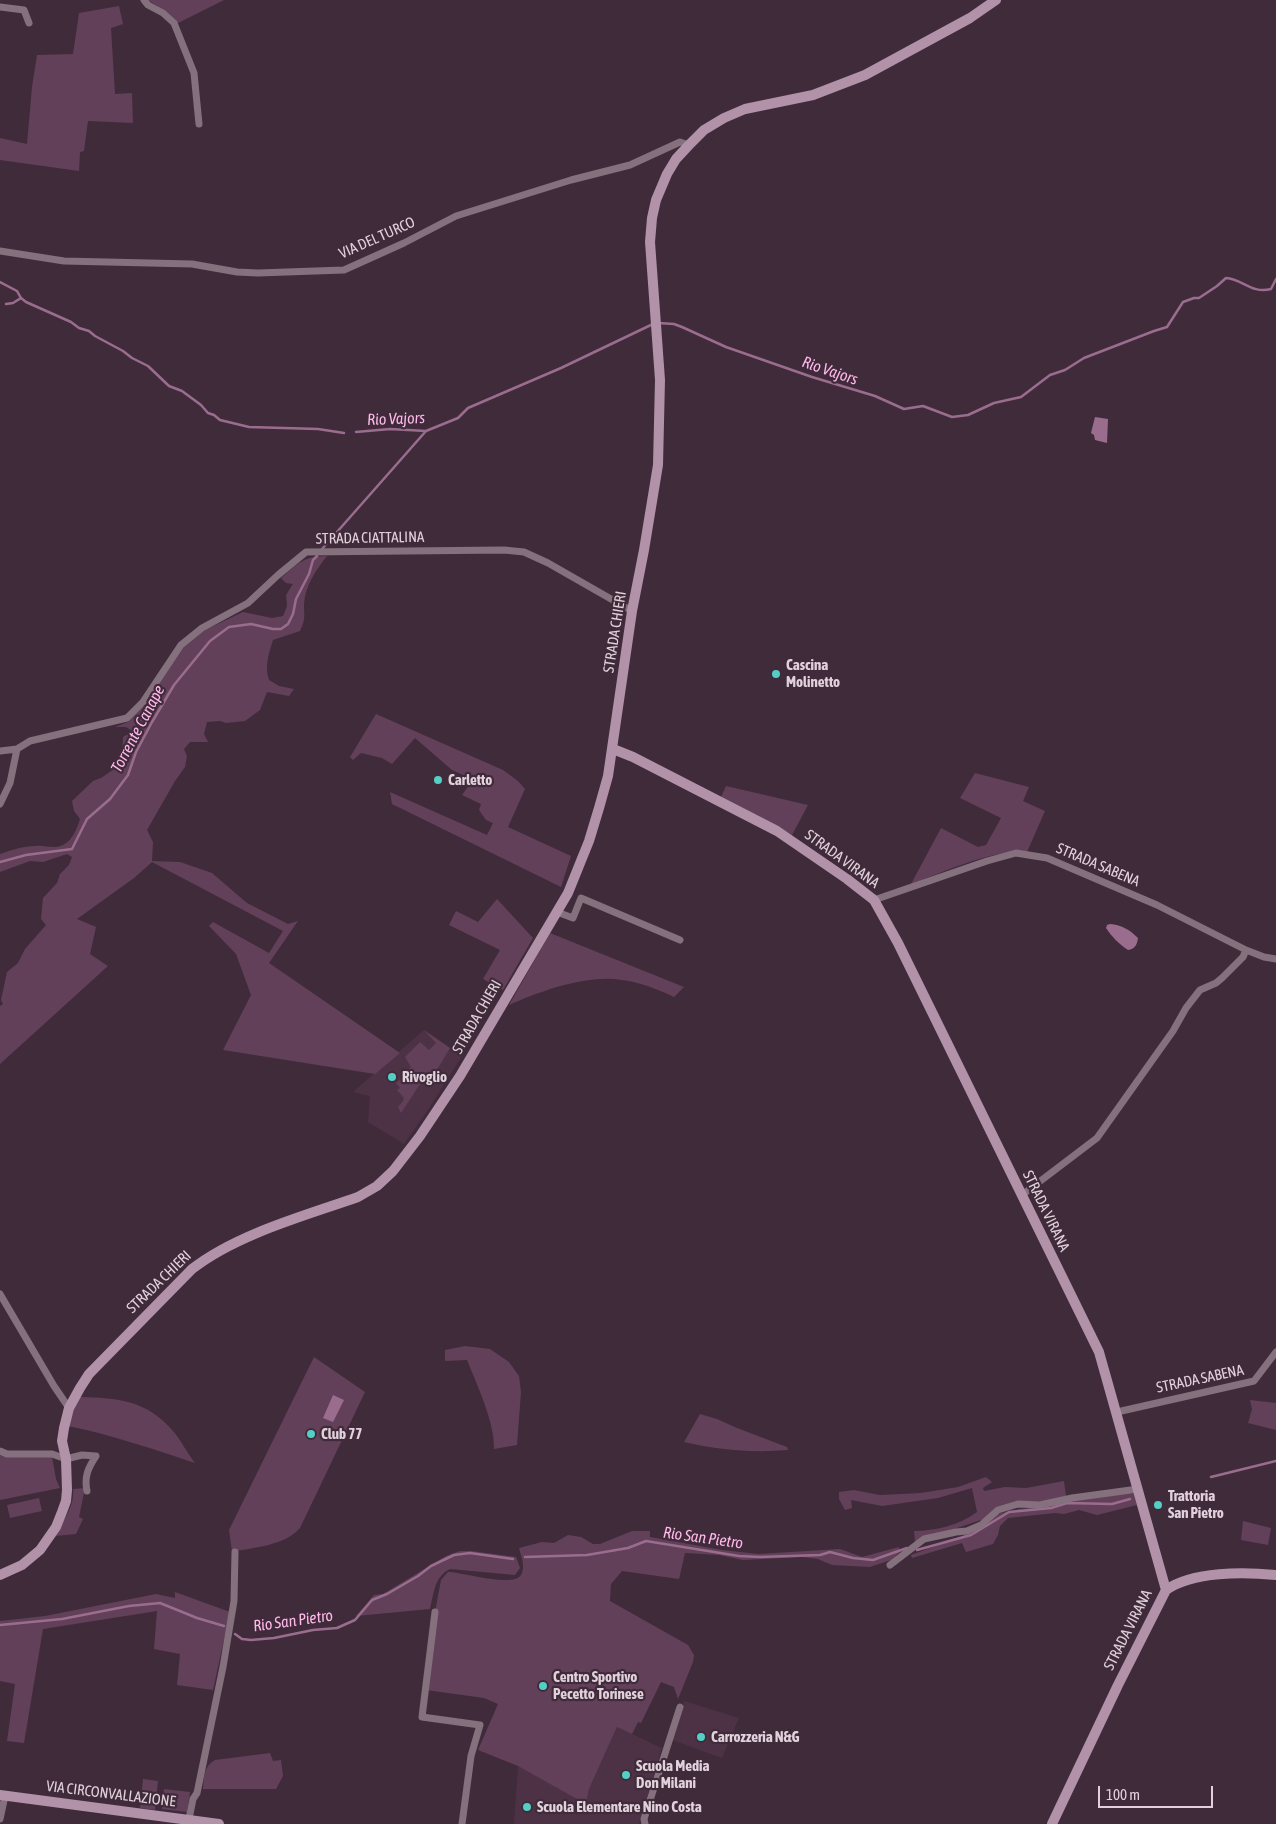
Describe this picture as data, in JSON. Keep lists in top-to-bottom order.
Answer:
{
  "streets": {
    "main road": ["STRADA CHIERI", "STRADA VIRANA", "VIA CIRCONVALLAZIONE"],
    "street": ["VIA DEL TURCO", "STRADA CIATTALINA", "STRADA SABENA"]
  },
  "crossings": [
    ["VIA DEL TURCO", "STRADA CHIERI"],
    ["STRADA CIATTALINA", "STRADA CHIERI"],
    ["STRADA CHIERI", "STRADA VIRANA"],
    ["STRADA VIRANA", "STRADA SABENA"]
  ],
  "water": ["Rio Vajors", "Torrente Canape", "Rio San Pietro"],
  "places": [
    "Cascina Molinetto",
    "Carletto",
    "Rivoglio",
    "Club 77",
    "Trattoria San Pietro",
    "Centro Sportivo Pecetto Torinese",
    "Carrozzeria N&G",
    "Scuola Media Don Milani",
    "Scuola Elementare Nino Costa"
  ],
  "scale_bar": "100 m"
}
